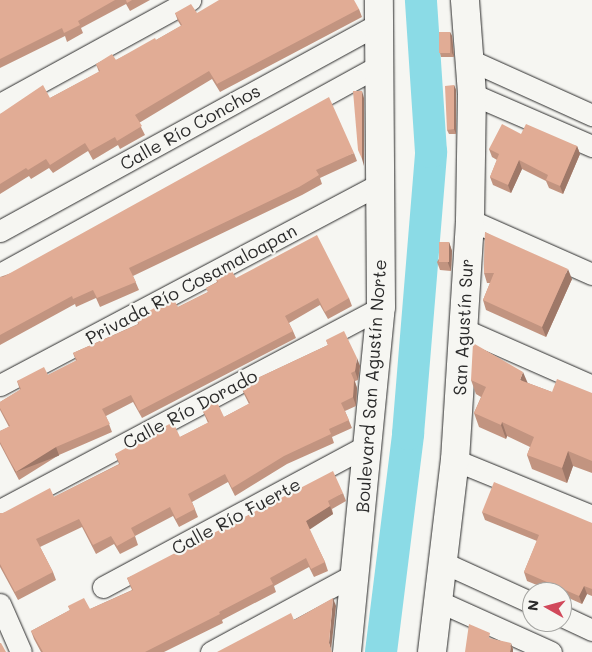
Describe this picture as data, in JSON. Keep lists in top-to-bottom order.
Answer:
{
  "streets": {
    "main road": ["San Agustín Sur", "Boulevard San Agustín Norte"],
    "street": [
      "Calle Río Conchos",
      "Privada Río Cosamaloapan",
      "Calle Río Dorado",
      "Calle Río Fuerte"
    ]
  },
  "crossings": [
    ["Calle Río Conchos", "Boulevard San Agustín Norte"],
    ["Privada Río Cosamaloapan", "Boulevard San Agustín Norte"],
    ["Boulevard San Agustín Norte", "Calle Río Dorado"],
    ["Boulevard San Agustín Norte", "Calle Río Fuerte"]
  ],
  "north": "left"
}
